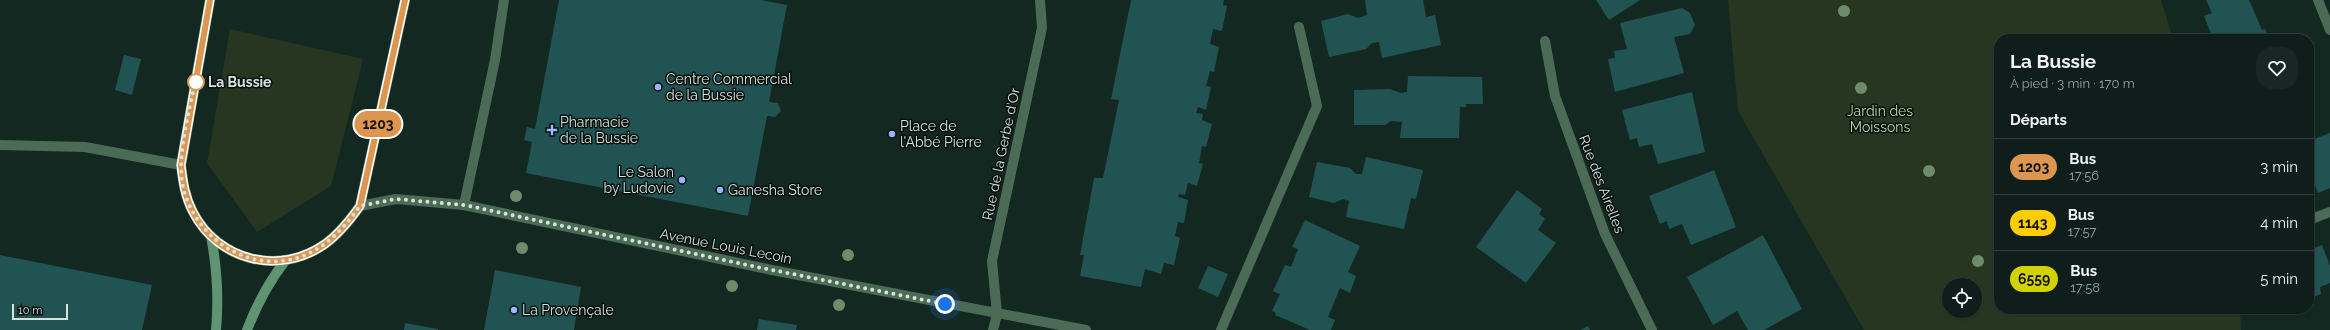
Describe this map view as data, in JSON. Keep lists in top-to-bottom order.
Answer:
{
  "streets": {
    "street": ["Rue de la Gerbe d'Or", "Rue des Airelles", "Avenue Louis Lecoin"]
  },
  "crossings": [
    ["Rue de la Gerbe d'Or", "Avenue Louis Lecoin"]
  ],
  "parks": ["Jardin des Moissons"],
  "places": {
    "other": [
      "La Bussie",
      "Centre Commercial de la Bussie",
      "Place de l'Abbé Pierre",
      "Le Salon by Ludovic",
      "Ganesha Store",
      "La Provençale"
    ],
    "health": ["Pharmacie de la Bussie"]
  },
  "lines": ["bus line 1203"],
  "scale_bar": "10 m",
  "page": {
    "on_map": "1203",
    "heading": [
      ["La Bussie", "À pied · 3 min · 170 m"],
      "Départs"
    ],
    "list": [
      {
        "mark": "1203",
        "name": "Bus",
        "note": "17:56",
        "value": "3 min"
      },
      {
        "mark": "1143",
        "name": "Bus",
        "note": "17:57",
        "value": "4 min"
      },
      {
        "mark": "6559",
        "name": "Bus",
        "note": "17:58",
        "value": "5 min"
      }
    ],
    "scale": "10 m"
  }
}
